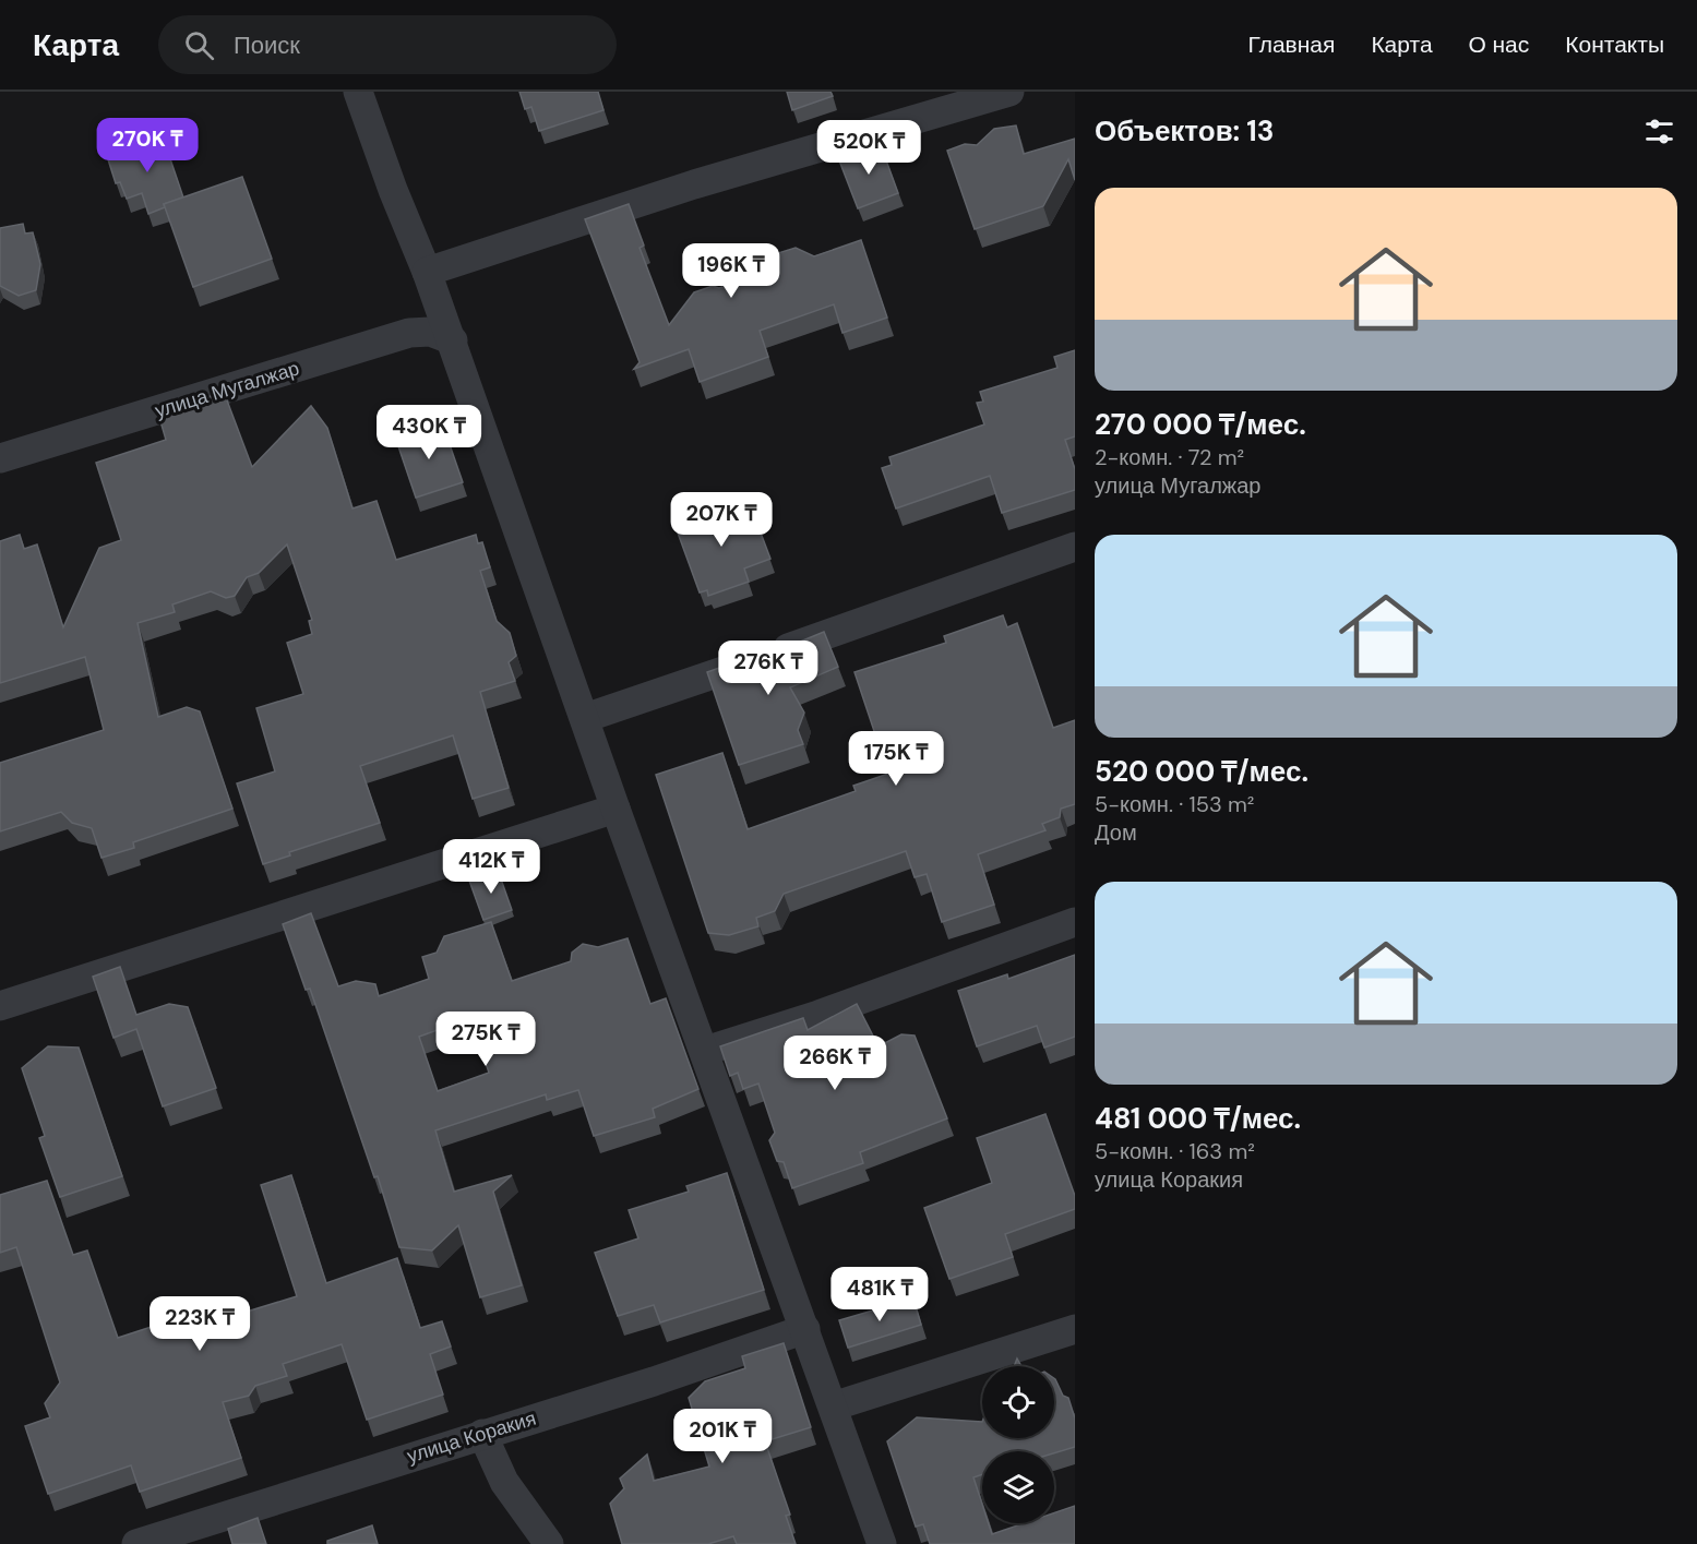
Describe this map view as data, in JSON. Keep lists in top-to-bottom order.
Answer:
{
  "streets": {
    "street": ["улица Мугалжар", "улица Коракия"]
  },
  "page": {
    "header": "Карта",
    "search": "Поиск",
    "nav": [
      "Главная",
      "Карта",
      "О нас",
      "Контакты"
    ],
    "heading": "Объектов: 13",
    "price": [
      "270K ₸",
      "520K ₸",
      "196K ₸",
      "430K ₸",
      "207K ₸",
      "276K ₸",
      "175K ₸",
      "412K ₸",
      "275K ₸",
      "266K ₸",
      "481K ₸",
      "223K ₸",
      "201K ₸"
    ],
    "list": [
      {
        "name": "270 000 ₸/мес.",
        "note": "2-комн. · 72 m² · улица Мугалжар"
      },
      {
        "name": "520 000 ₸/мес.",
        "note": "5-комн. · 153 m² · Дом"
      },
      {
        "name": "481 000 ₸/мес.",
        "note": "5-комн. · 163 m² · улица Коракия"
      }
    ]
  }
}
